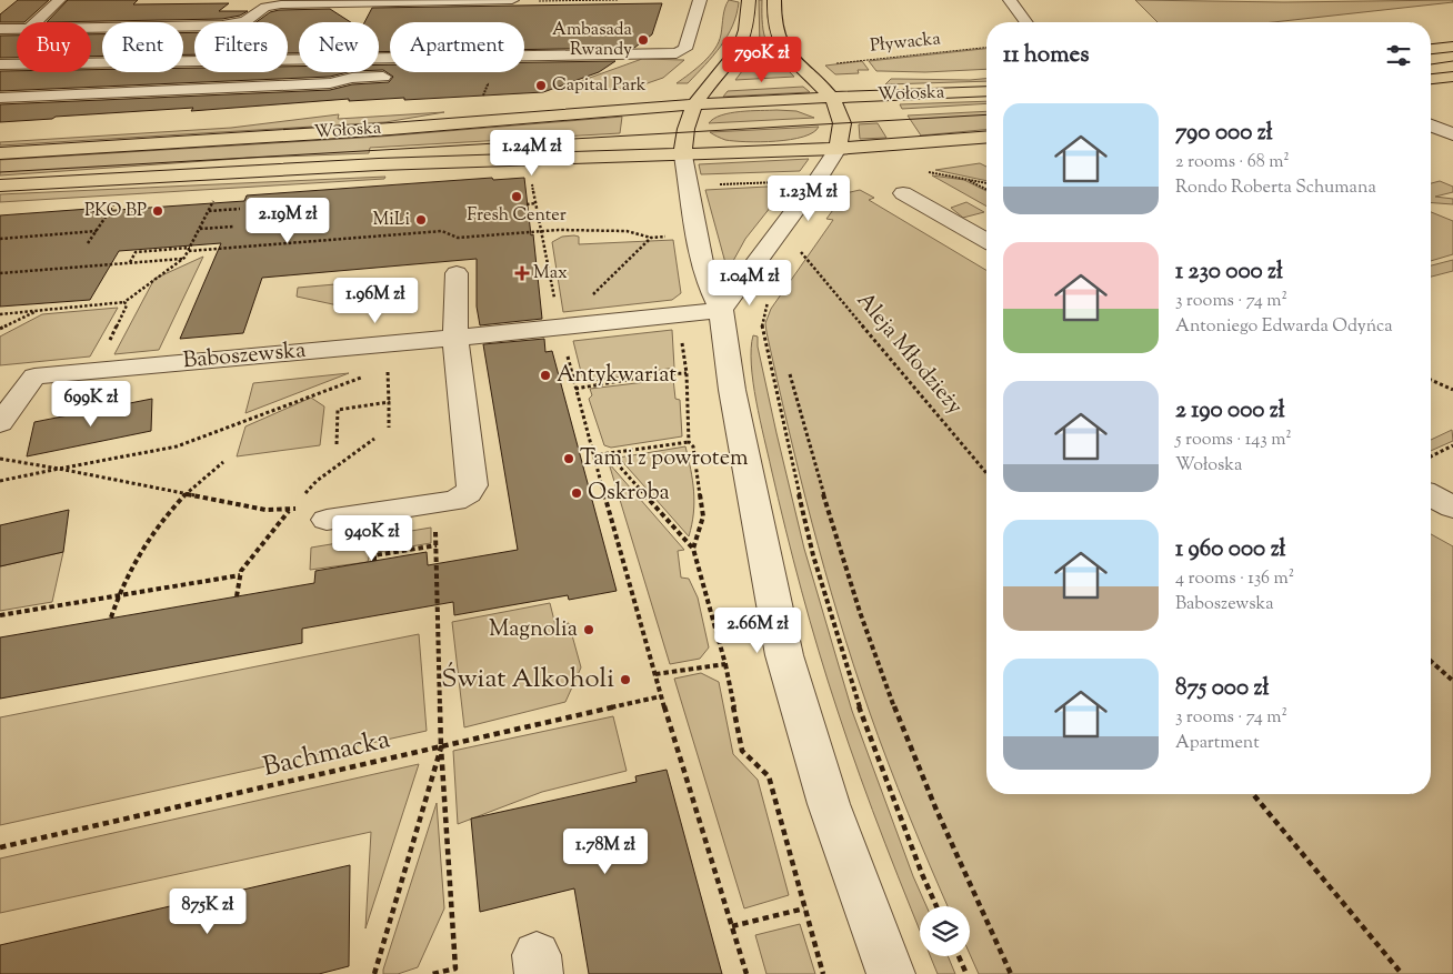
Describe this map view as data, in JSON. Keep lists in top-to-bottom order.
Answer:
{
  "streets": {
    "main road": ["Wołoska"],
    "street": ["Baboszewska"],
    "path": ["Pływacka", "Aleja Młodzieży", "Bachmacka"]
  },
  "places": {
    "other": [
      "Ambasada Rwandy",
      "Capital Park",
      "Fresh Center",
      "PKO BP",
      "MiLi",
      "Antykwariat",
      "Tam i z powrotem",
      "Oskroba",
      "Magnolia",
      "Świat Alkoholi"
    ],
    "health": ["Max"]
  },
  "page": {
    "chip": [
      "Buy",
      "Rent",
      "Filters",
      "New",
      "Apartment"
    ],
    "heading": "11 homes",
    "price": [
      "790K zł",
      "1.24M zł",
      "1.23M zł",
      "2.19M zł",
      "1.04M zł",
      "1.96M zł",
      "699K zł",
      "940K zł",
      "2.66M zł",
      "1.78M zł",
      "875K zł"
    ],
    "list": [
      {
        "name": "790 000 zł",
        "note": "2 rooms · 68 m² · Rondo Roberta Schumana"
      },
      {
        "name": "1 230 000 zł",
        "note": "3 rooms · 74 m² · Antoniego Edwarda Odyńca"
      },
      {
        "name": "2 190 000 zł",
        "note": "5 rooms · 143 m² · Wołoska"
      },
      {
        "name": "1 960 000 zł",
        "note": "4 rooms · 136 m² · Baboszewska"
      },
      {
        "name": "875 000 zł",
        "note": "3 rooms · 74 m² · Apartment"
      }
    ]
  }
}
